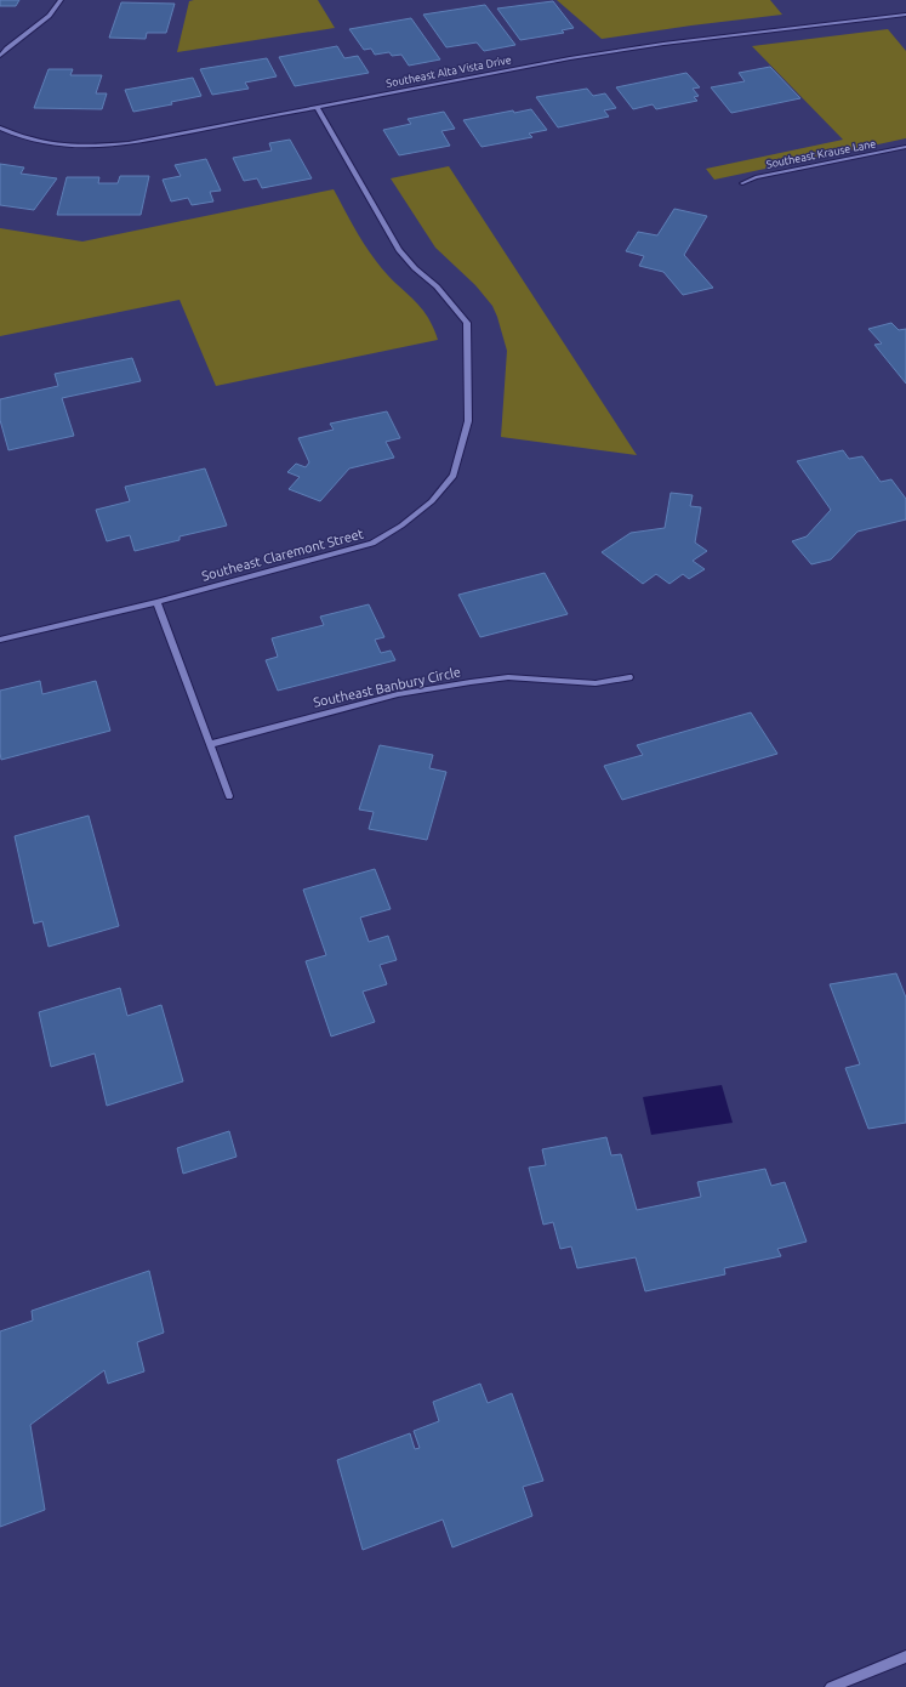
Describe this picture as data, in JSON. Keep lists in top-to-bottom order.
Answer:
{
  "streets": {
    "street": [
      "Southeast Alta Vista Drive",
      "Southeast Krause Lane",
      "Southeast Claremont Street",
      "Southeast Banbury Circle"
    ]
  },
  "crossings": [
    ["Southeast Alta Vista Drive", "Southeast Claremont Street"]
  ]
}
